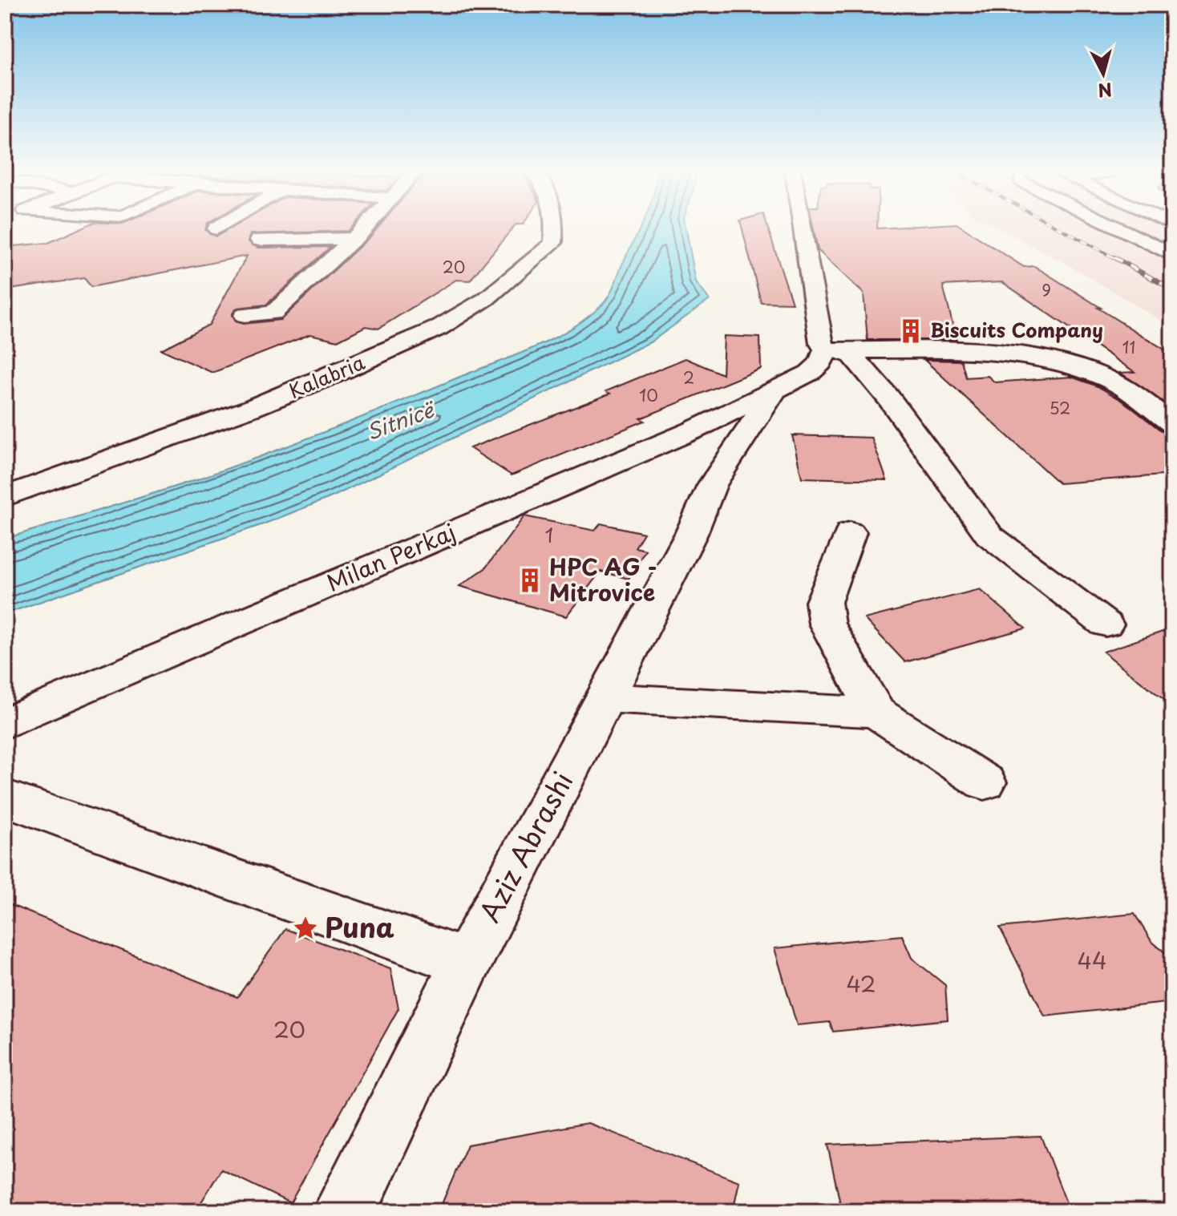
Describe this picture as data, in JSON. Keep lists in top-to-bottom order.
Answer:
{
  "streets": {
    "street": ["Kalabria", "Milan Perkaj", "Aziz Abrashi"]
  },
  "crossings": [
    ["Milan Perkaj", "Aziz Abrashi"]
  ],
  "water": ["Sitnicë"],
  "places": {
    "building": ["Biscuits Company", "HPC AG - Mitrovice"],
    "place": ["Puna"]
  },
  "house_numbers": [
    "20",
    "9",
    "11",
    "2",
    "10",
    "52",
    "1",
    "44",
    "42",
    "20"
  ],
  "north": "bottom"
}
